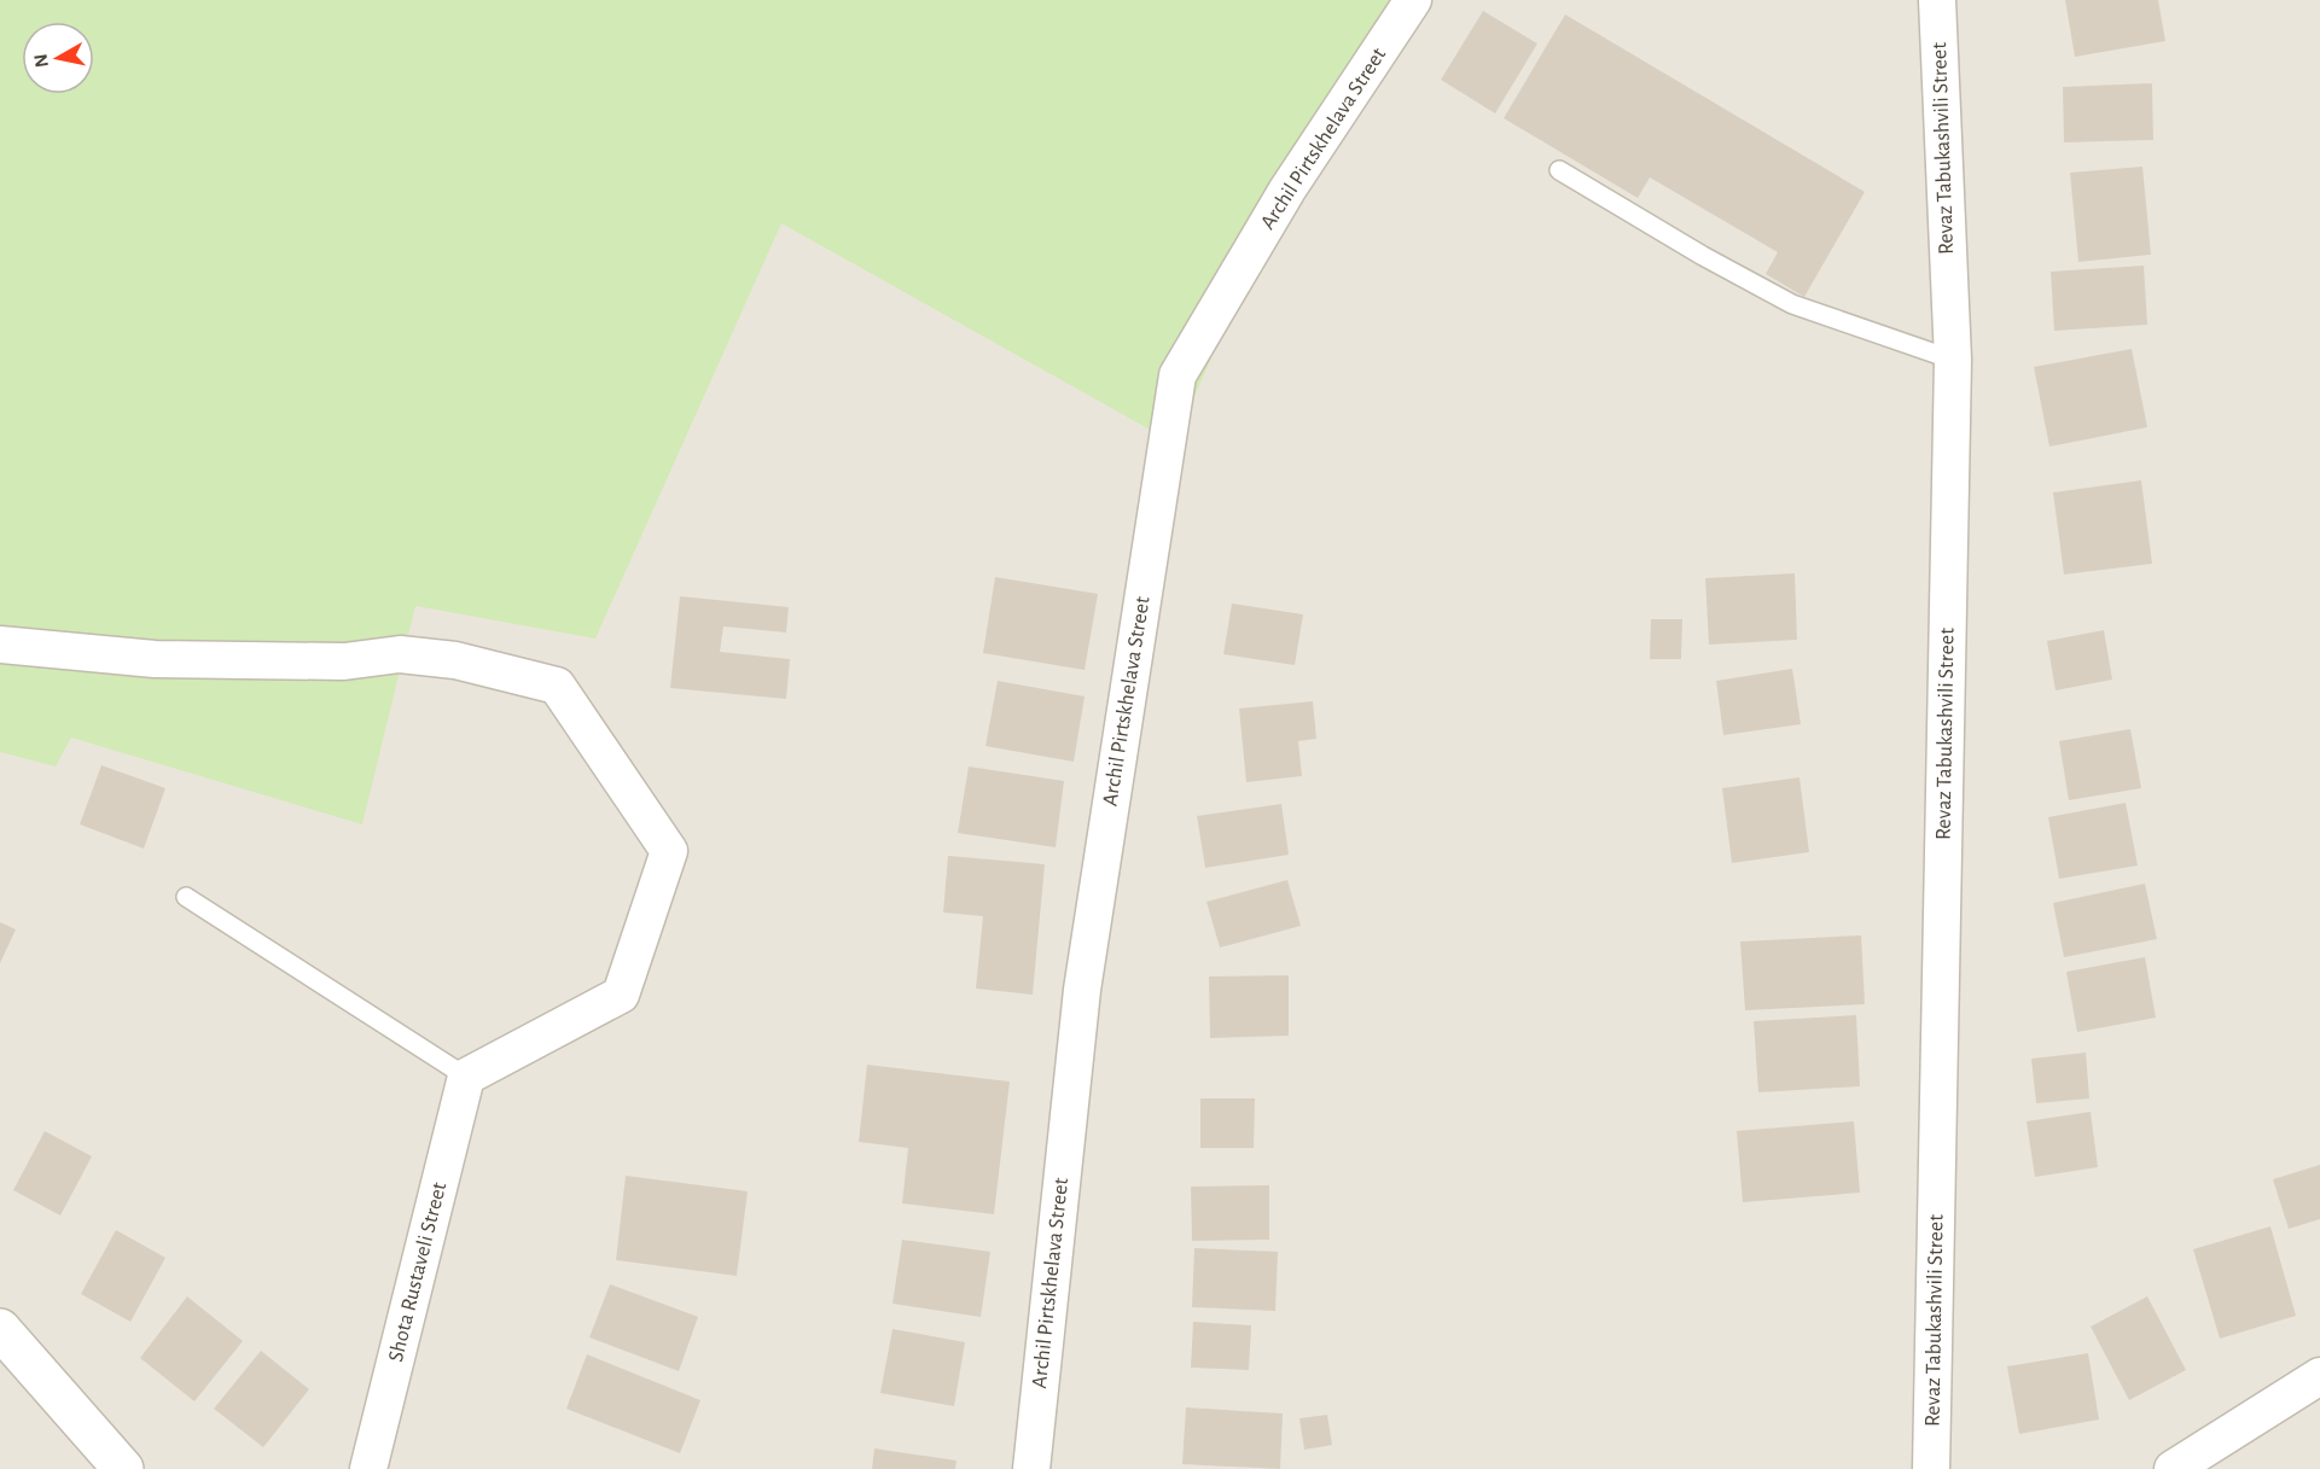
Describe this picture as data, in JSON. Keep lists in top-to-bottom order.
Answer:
{
  "streets": {
    "street": ["Archil Pirtskhelava Street", "Revaz Tabukashvili Street", "Shota Rustaveli Street"]
  },
  "north": "left"
}
